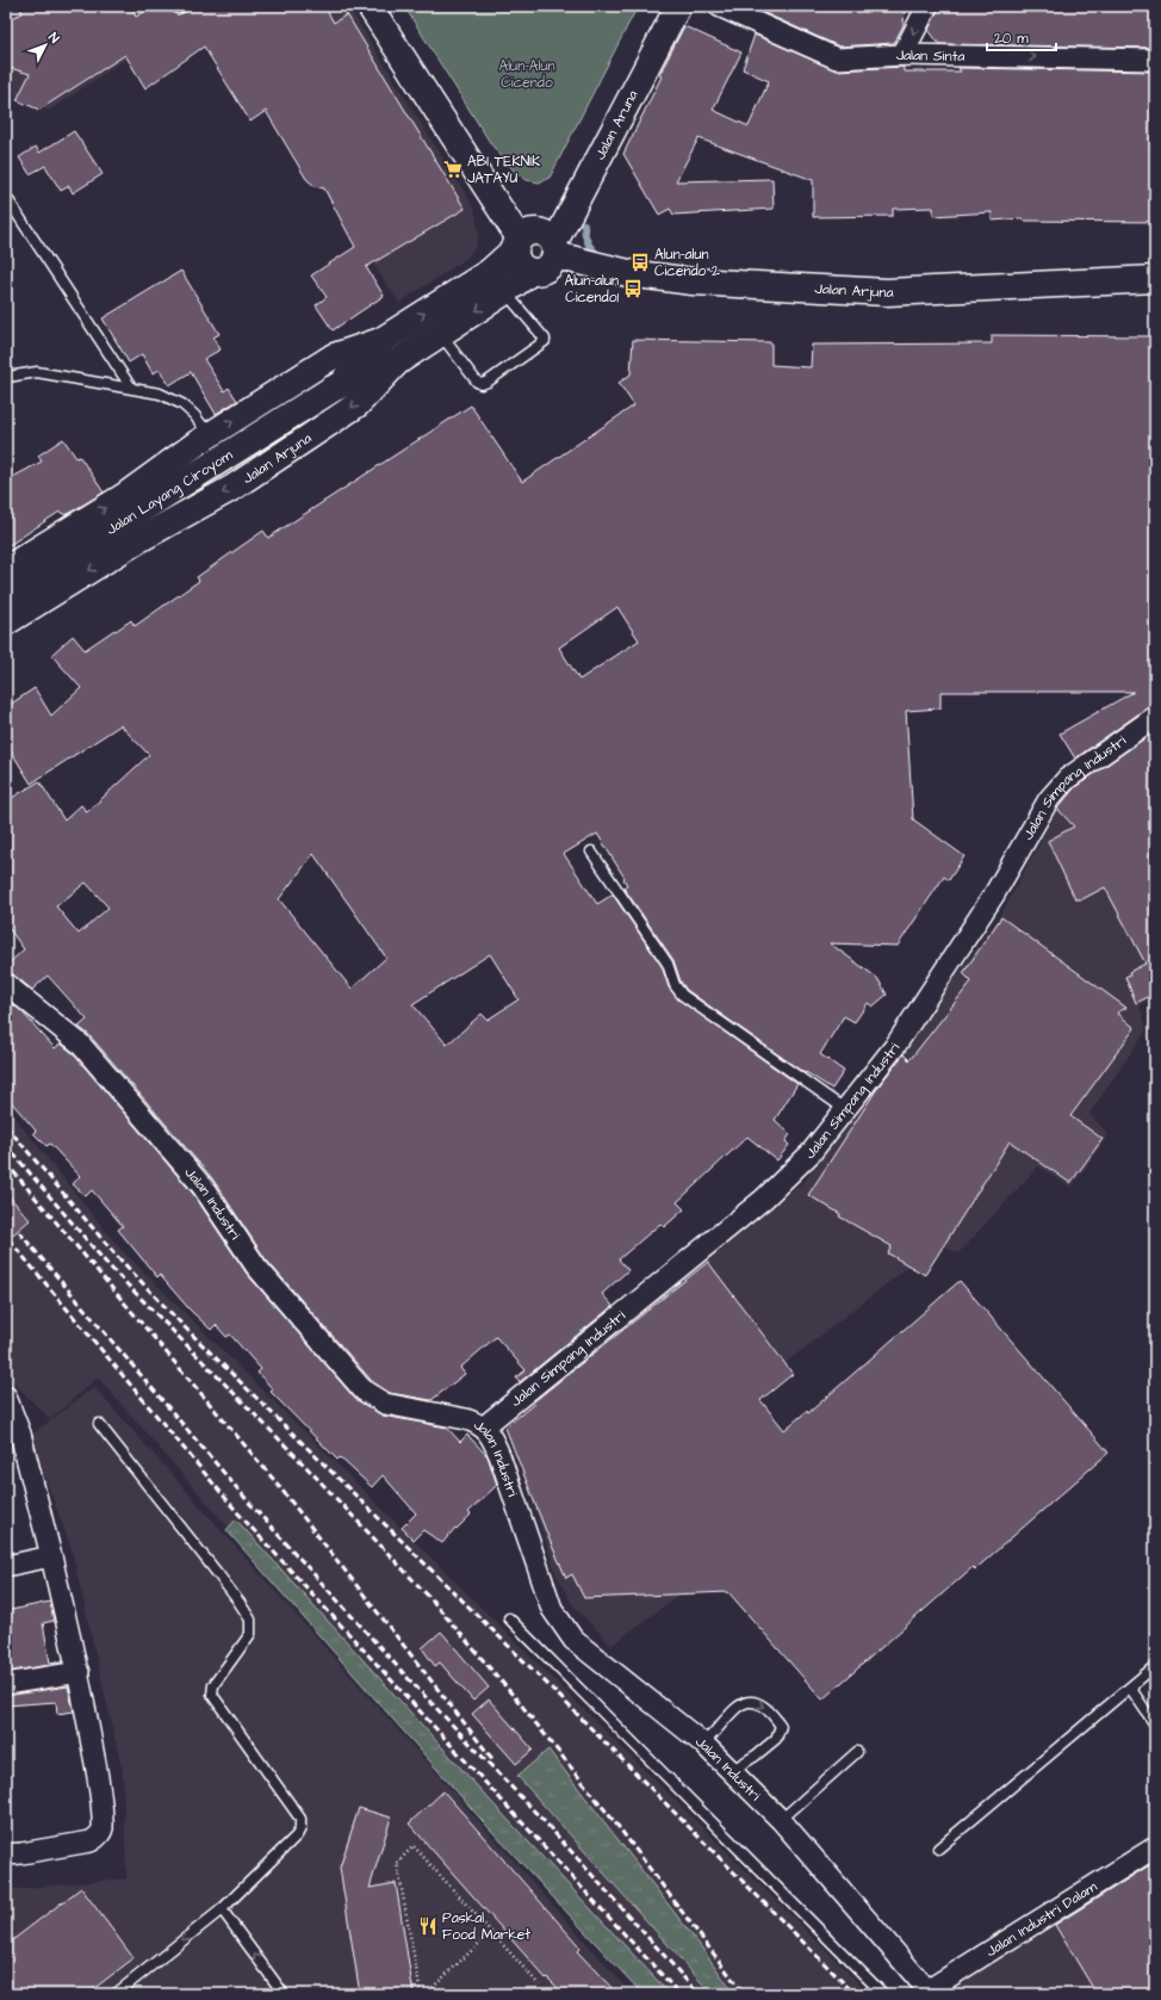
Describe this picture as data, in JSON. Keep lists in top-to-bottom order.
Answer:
{
  "streets": {
    "main road": ["Jalan Arjuna", "Jalan Layang Ciroyom"],
    "street": [
      "Jalan Sinta",
      "Jalan Aruna",
      "Jalan Simpang Industri",
      "Jalan Industri",
      "Jalan Industri Dalam"
    ]
  },
  "crossings": [
    ["Jalan Aruna", "Jalan Arjuna"],
    ["Jalan Arjuna", "Jalan Layang Ciroyom"],
    ["Jalan Simpang Industri", "Jalan Industri"],
    ["Jalan Industri", "Jalan Industri Dalam"]
  ],
  "one_way": ["Jalan Sinta"],
  "parks": ["Alun-Alun Cicendo"],
  "places": {
    "supermarket": ["ABI TEKNIK JATAYU"],
    "bus stop": ["Alun-alun Cicendo 2", "Alun-alun Cicendo1"],
    "restaurant": ["Paskal Food Market"]
  },
  "scale_bar": "20 m",
  "north": "top right"
}
